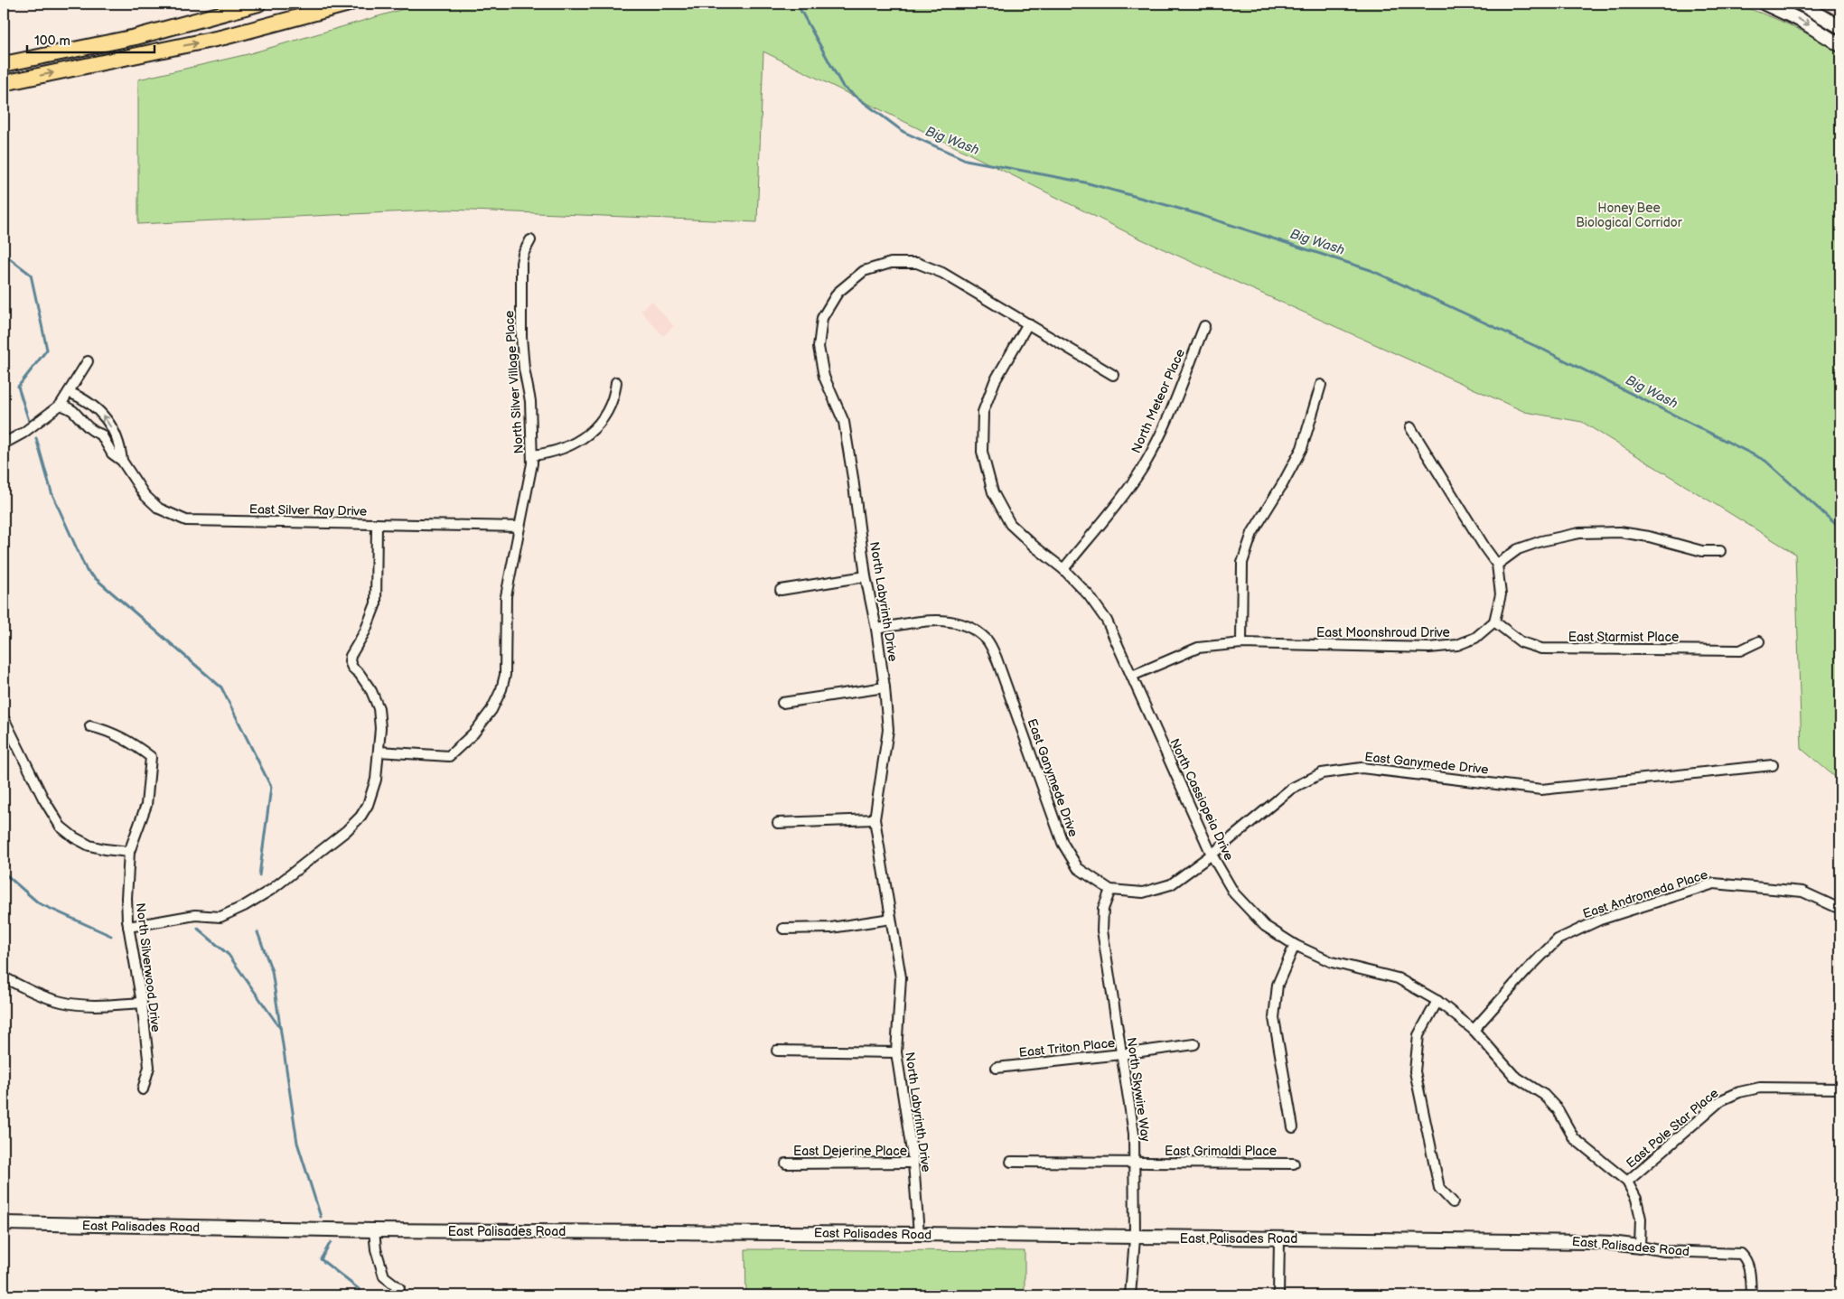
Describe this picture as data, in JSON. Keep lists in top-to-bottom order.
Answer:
{
  "streets": {
    "street": [
      "North Silver Village Place",
      "North Meteor Place",
      "East Silver Ray Drive",
      "North Labyrinth Drive",
      "East Moonshroud Drive",
      "East Starmist Place",
      "East Ganymede Drive",
      "North Cassiopeia Drive",
      "East Andromeda Place",
      "North Silverwood Drive",
      "East Triton Place",
      "North Skywire Way",
      "East Pole Star Place",
      "East Dejerine Place",
      "East Grimaldi Place",
      "East Palisades Road"
    ]
  },
  "crossings": [
    ["North Silver Village Place", "East Silver Ray Drive"],
    ["North Meteor Place", "North Cassiopeia Drive"],
    ["North Labyrinth Drive", "East Ganymede Drive"],
    ["North Labyrinth Drive", "North Cassiopeia Drive"],
    ["North Labyrinth Drive", "East Dejerine Place"],
    ["North Labyrinth Drive", "East Palisades Road"],
    ["East Moonshroud Drive", "East Starmist Place"],
    ["East Moonshroud Drive", "North Cassiopeia Drive"],
    ["East Ganymede Drive", "North Cassiopeia Drive"],
    ["East Ganymede Drive", "North Skywire Way"],
    ["North Cassiopeia Drive", "East Andromeda Place"],
    ["North Cassiopeia Drive", "East Pole Star Place"],
    ["North Cassiopeia Drive", "East Palisades Road"],
    ["East Triton Place", "North Skywire Way"],
    ["North Skywire Way", "East Grimaldi Place"],
    ["North Skywire Way", "East Palisades Road"]
  ],
  "water": ["Big Wash"],
  "parks": ["Honey Bee Biological Corridor"],
  "scale_bar": "100 m"
}
